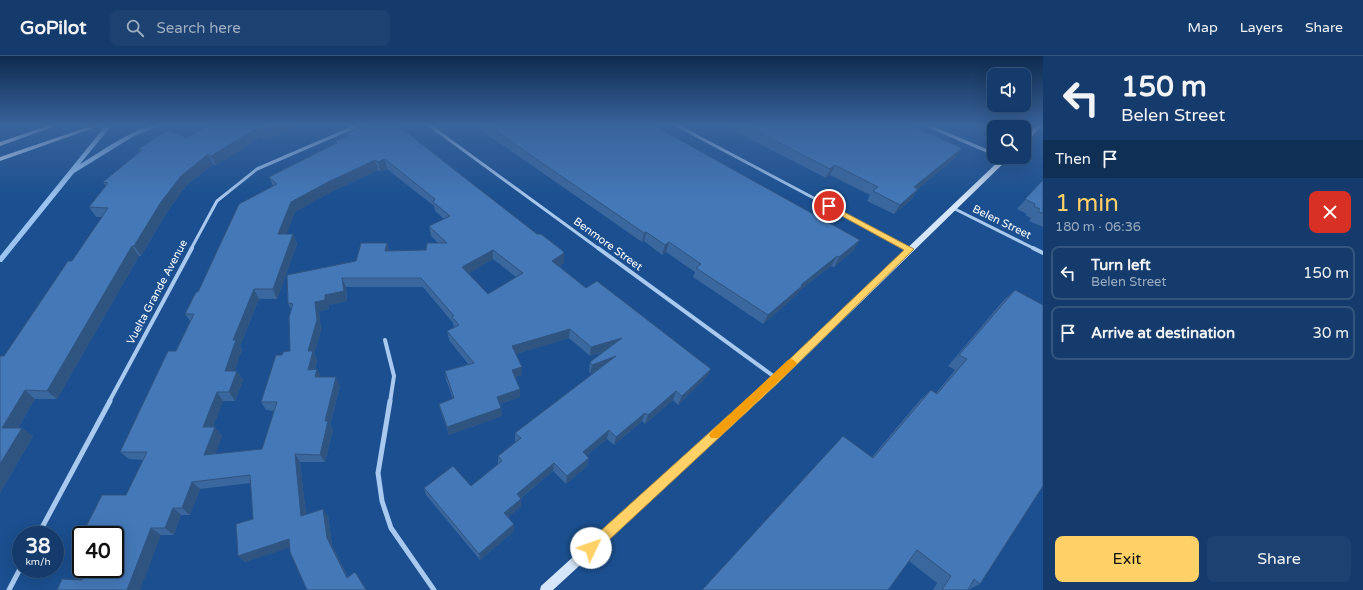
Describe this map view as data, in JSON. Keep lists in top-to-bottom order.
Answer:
{
  "streets": {
    "street": ["Belen Street", "Benmore Street", "Vuelta Grande Avenue"]
  },
  "page": {
    "header": "GoPilot",
    "search": "Search here",
    "nav": ["Map", "Layers", "Share"],
    "turn": ["150 m", "Belen Street"],
    "then": "Then",
    "heading": ["1 min", "180 m · 06:36"],
    "list": [
      {
        "name": "Turn left",
        "note": "Belen Street",
        "value": "150 m"
      },
      {
        "name": "Arrive at destination",
        "value": "30 m"
      }
    ],
    "speed": "38 km/h",
    "limit": "40",
    "buttons": ["Exit", "Share"]
  }
}
